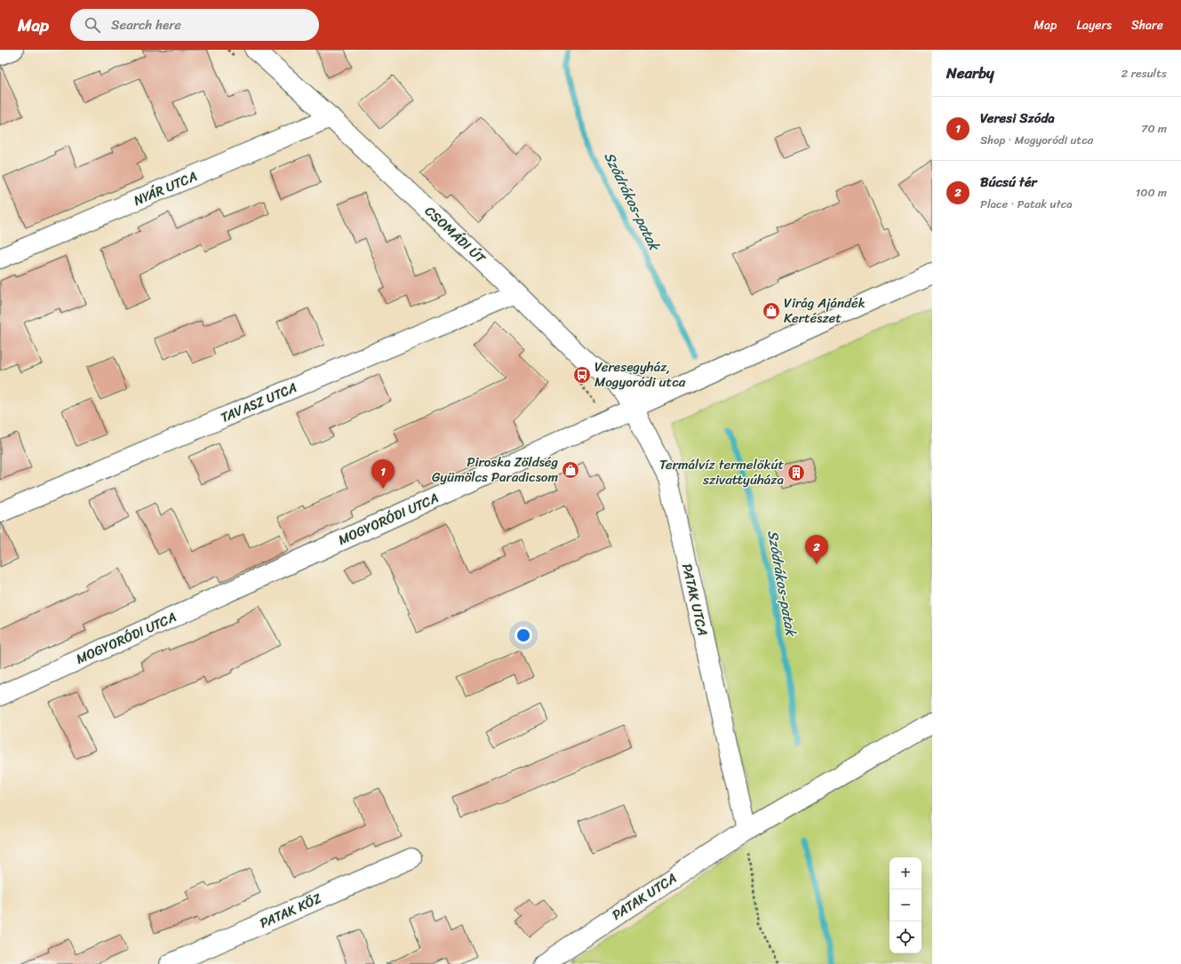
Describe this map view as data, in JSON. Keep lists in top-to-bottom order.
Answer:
{
  "streets": {
    "street": [
      "NYÁR UTCA",
      "CSOMÁDI ÚT",
      "TAVASZ UTCA",
      "MOGYORÓDI UTCA",
      "PATAK UTCA",
      "PATAK KÖZ"
    ]
  },
  "crossings": [
    ["NYÁR UTCA", "CSOMÁDI ÚT"],
    ["CSOMÁDI ÚT", "TAVASZ UTCA"],
    ["CSOMÁDI ÚT", "MOGYORÓDI UTCA"],
    ["CSOMÁDI ÚT", "PATAK UTCA"],
    ["MOGYORÓDI UTCA", "PATAK UTCA"]
  ],
  "water": ["Sződrákos-patak"],
  "places": {
    "shop": ["Virág Ajándék Kertészet", "Piroska Zöldség Gyümölcs Paradicsom"],
    "bus stop": ["Veresegyház, Mogyoródi utca"],
    "building": ["Termálvíz termelőkút szivattyúháza"]
  },
  "page": {
    "header": "Map",
    "search": "Search here",
    "nav": ["Map", "Layers", "Share"],
    "heading": ["Nearby", "2 results"],
    "list": [
      {
        "mark": "1",
        "name": "Veresi Szóda",
        "note": "Shop · Mogyoródi utca",
        "value": "70 m"
      },
      {
        "mark": "2",
        "name": "Búcsú tér",
        "note": "Place · Patak utca",
        "value": "100 m"
      }
    ],
    "pins": ["1", "2"],
    "map_buttons": ["+", "−"]
  }
}
